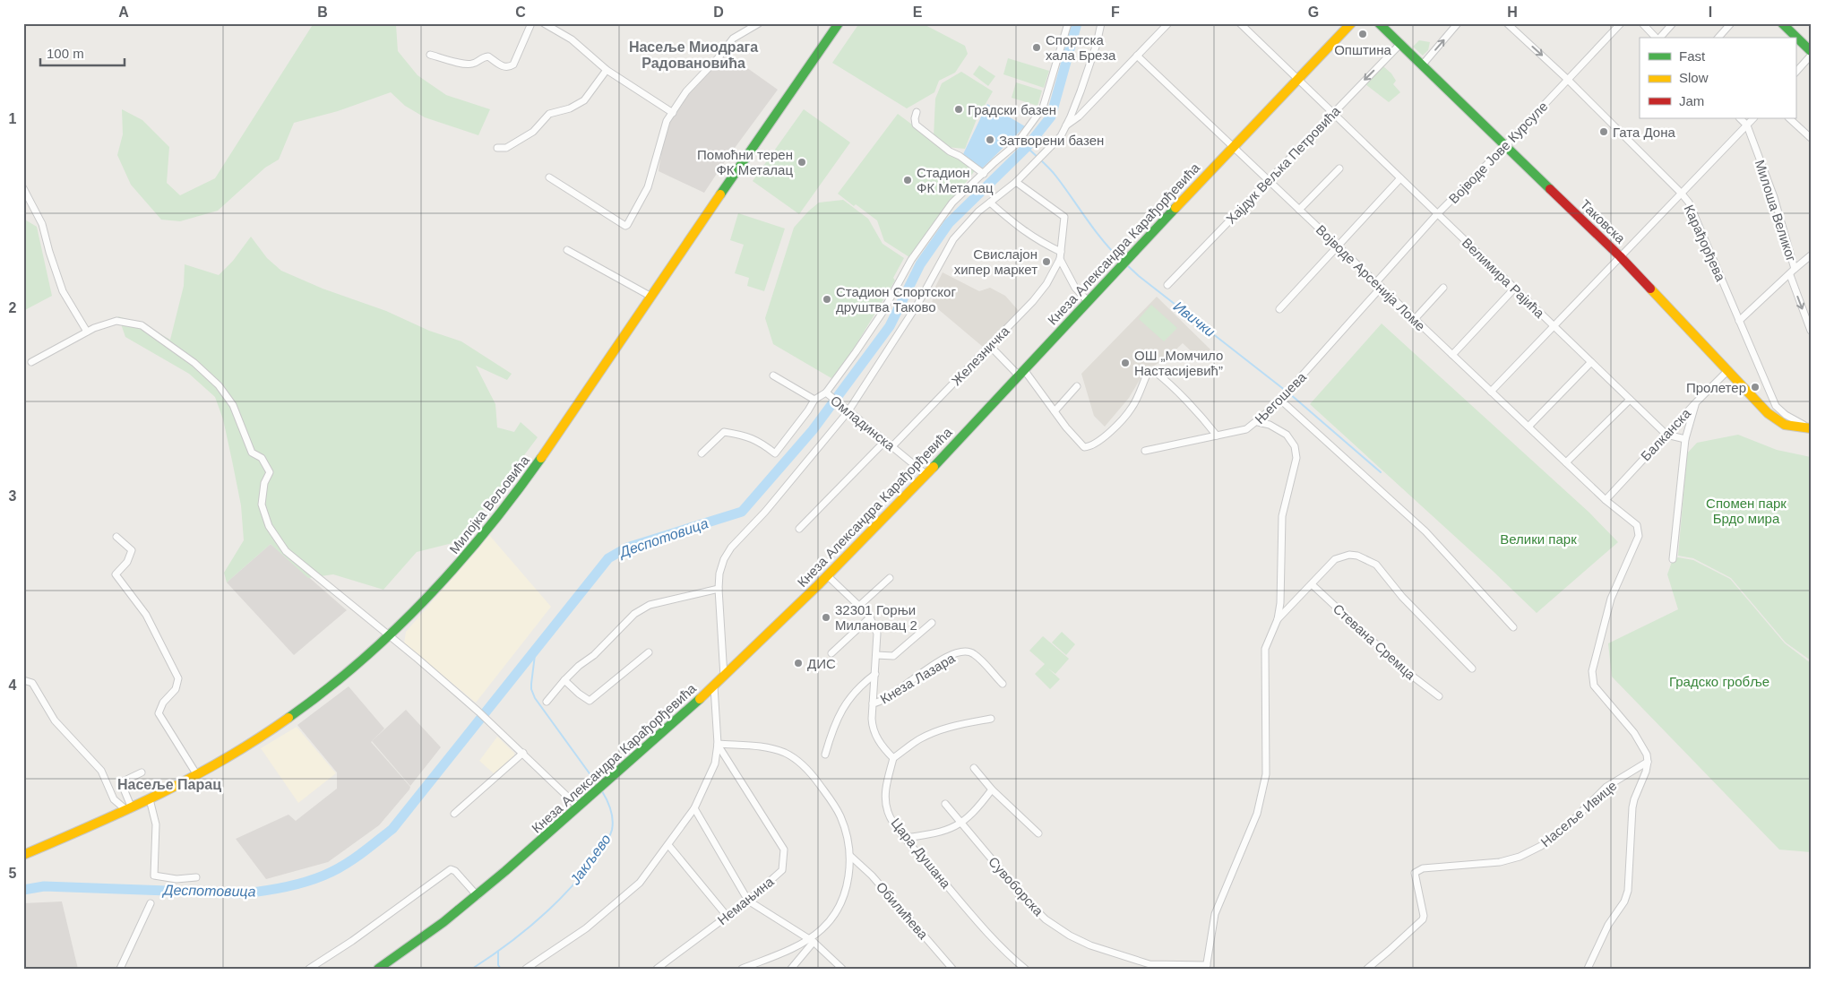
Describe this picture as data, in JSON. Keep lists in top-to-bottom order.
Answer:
{
  "streets": {
    "street": [
      "Војводе Јове Курсуле",
      "Хајдук Вељка Петровића",
      "Милоша Великог",
      "Таковска",
      "Карађорђева",
      "Кнеза Александра Карађорђевића",
      "Војводе Арсенија Ломе",
      "Велимира Рајића",
      "Железничка",
      "Његошева",
      "Омладинска",
      "Балканска",
      "Милојка Вељовића",
      "Стевана Сремца",
      "Кнеза Лазара",
      "Насеље Ивице",
      "Цара Душана",
      "Сувоборска",
      "Немањина",
      "Обилићева"
    ]
  },
  "crossings": [
    ["Војводе Јове Курсуле", "Таковска"],
    ["Војводе Јове Курсуле", "Карађорђева"],
    ["Војводе Јове Курсуле", "Војводе Арсенија Ломе"],
    ["Војводе Јове Курсуле", "Велимира Рајића"],
    ["Хајдук Вељка Петровића", "Таковска"],
    ["Хајдук Вељка Петровића", "Војводе Арсенија Ломе"],
    ["Хајдук Вељка Петровића", "Велимира Рајића"],
    ["Таковска", "Карађорђева"],
    ["Таковска", "Балканска"],
    ["Кнеза Александра Карађорђевића", "Војводе Арсенија Ломе"],
    ["Кнеза Александра Карађорђевића", "Велимира Рајића"],
    ["Кнеза Александра Карађорђевића", "Омладинска"],
    ["Војводе Арсенија Ломе", "Његошева"],
    ["Војводе Арсенија Ломе", "Балканска"],
    ["Војводе Арсенија Ломе", "Насеље Ивице"],
    ["Велимира Рајића", "Балканска"],
    ["Железничка", "Омладинска"]
  ],
  "districts": ["Насеље Миодрага Радовановића", "Насеље Парац"],
  "water": ["Ивички", "Деспотовица", "Јакљево"],
  "parks": ["Спомен парк Брдо мира", "Велики парк", "Градско гробље"],
  "places": [
    "Општина",
    "Спортска хала Бреза",
    "Градски базен",
    "Гата Дона",
    "Затворени базен",
    "Помоћни терен ФК Металац",
    "Стадион ФК Металац",
    "Свислајон хипер маркет",
    "Стадион Спортског друштва Таково",
    "ОШ „Момчило Настасијевић”",
    "Пролетер",
    "32301 Горњи Милановац 2",
    "ДИС"
  ],
  "legend": ["Fast", "Slow", "Jam"],
  "scale_bar": "100 m",
  "grid": {
    "columns": [
      "A",
      "B",
      "C",
      "D",
      "E",
      "F",
      "G",
      "H",
      "I"
    ],
    "rows": [
      "1",
      "2",
      "3",
      "4",
      "5"
    ]
  }
}
